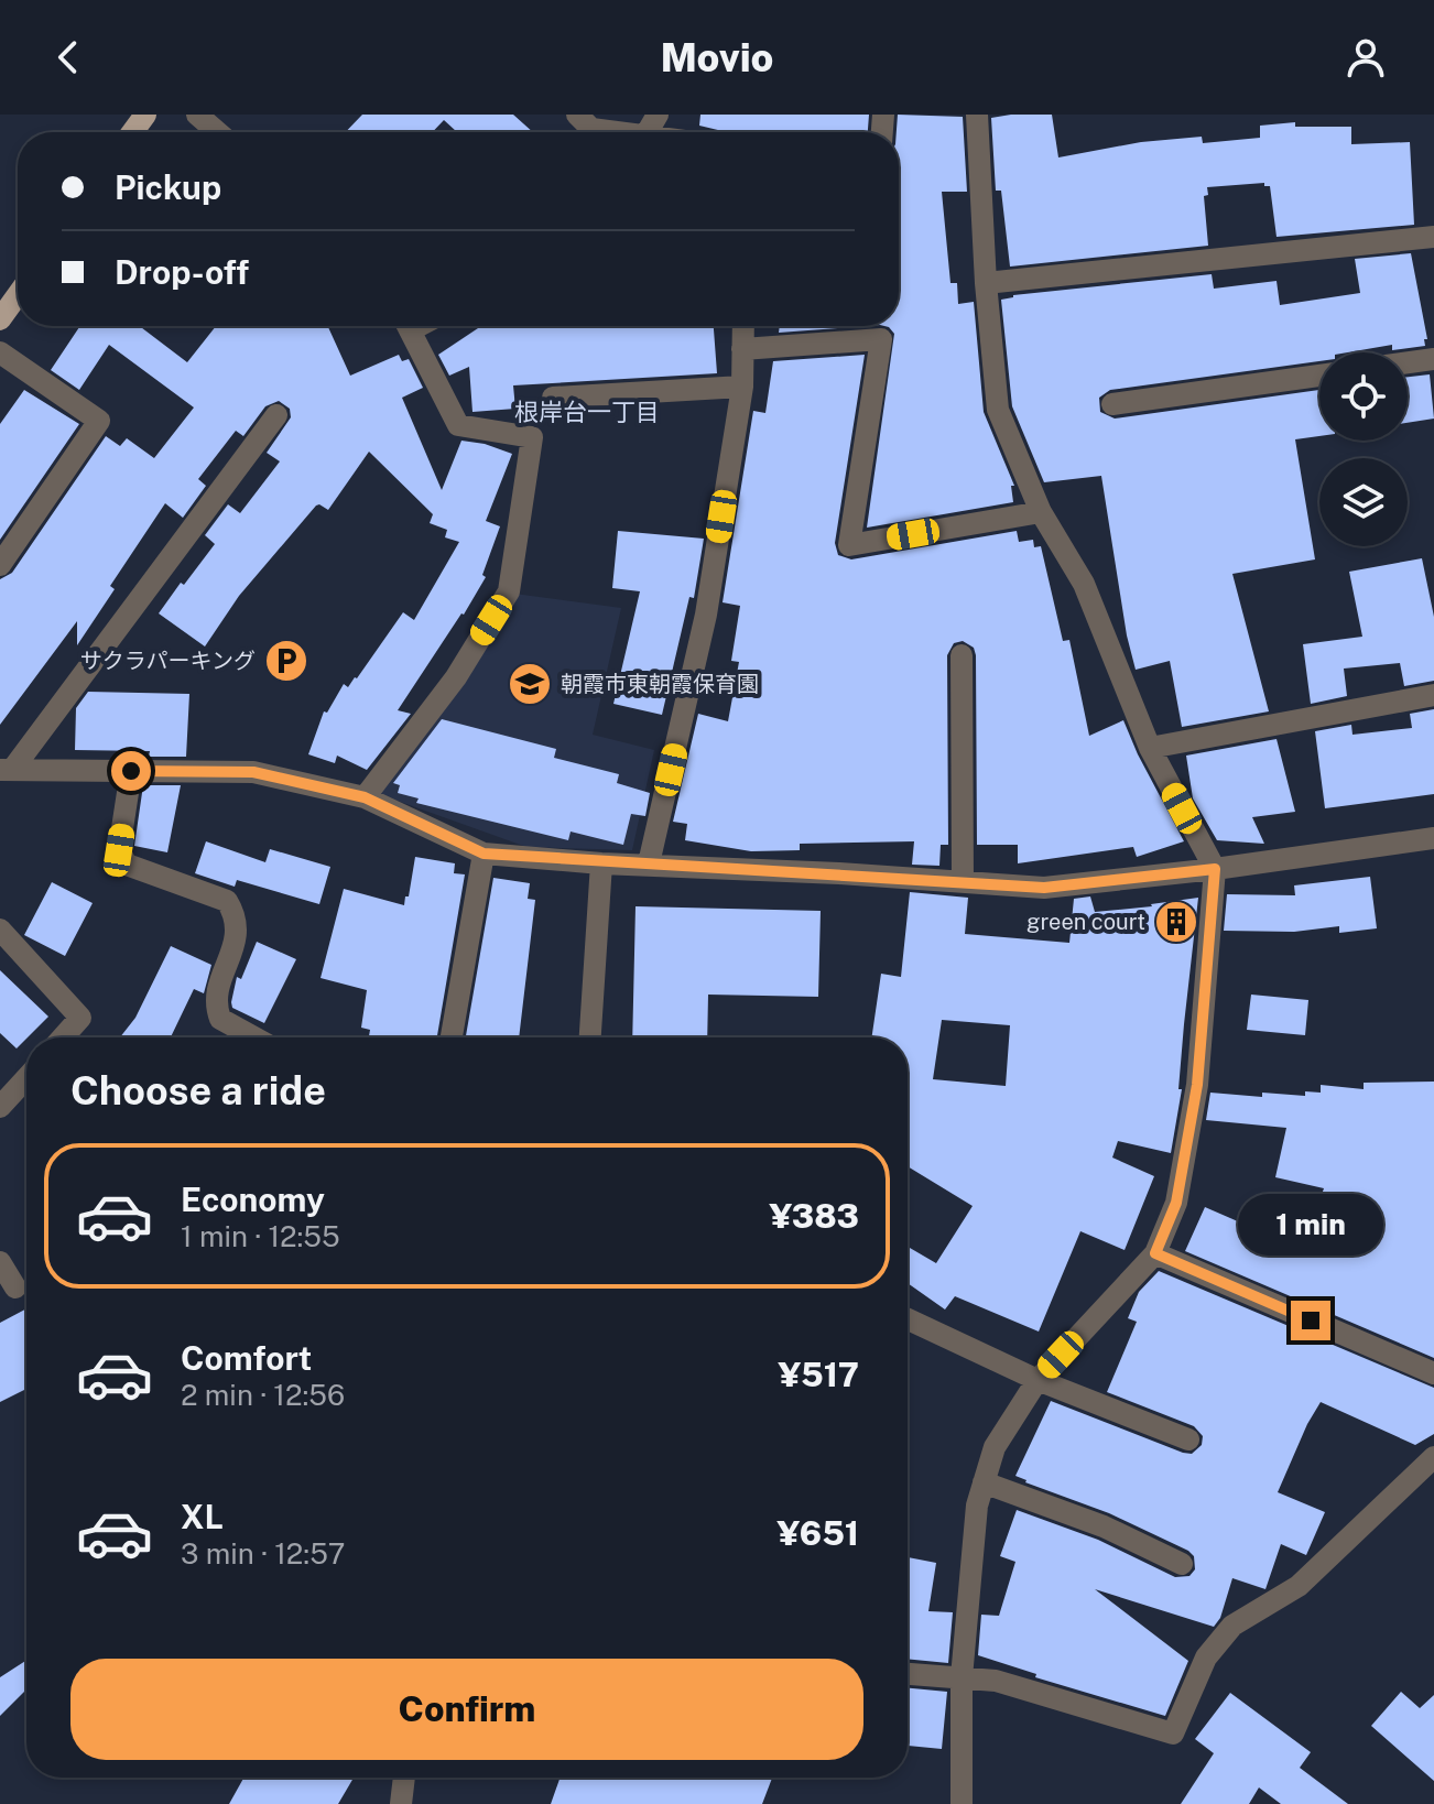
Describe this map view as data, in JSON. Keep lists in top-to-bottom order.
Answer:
{
  "districts": ["根岸台一丁目"],
  "places": {
    "parking": ["サクラパーキング"],
    "school or university": ["朝霞市東朝霞保育園"],
    "building": ["green court"]
  },
  "page": {
    "header": "Movio",
    "banner": ["Pickup", "Drop-off"],
    "heading": "Choose a ride",
    "list": [
      {
        "name": "Economy",
        "note": "1 min · 12:55",
        "value": "¥383"
      },
      {
        "name": "Comfort",
        "note": "2 min · 12:56",
        "value": "¥517"
      },
      {
        "name": "XL",
        "note": "3 min · 12:57",
        "value": "¥651"
      }
    ],
    "bubble": "1 min",
    "buttons": "Confirm"
  }
}
